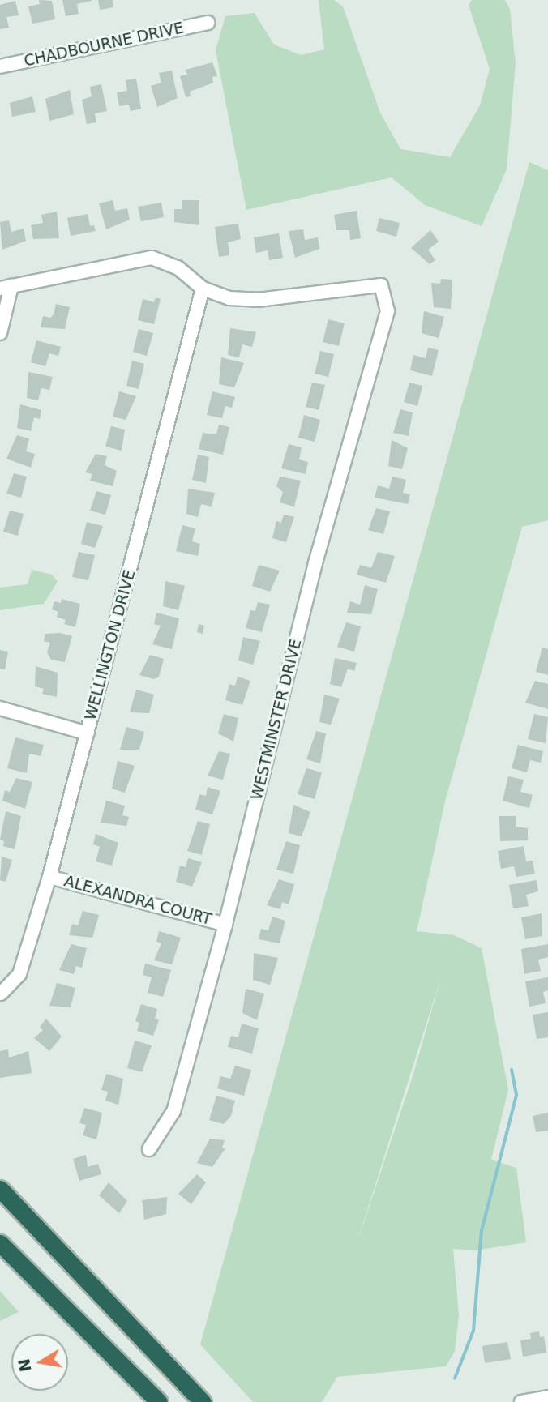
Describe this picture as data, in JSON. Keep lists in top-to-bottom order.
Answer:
{
  "streets": {
    "street": [
      "CHADBOURNE DRIVE",
      "WELLINGTON DRIVE",
      "WESTMINSTER DRIVE",
      "ALEXANDRA COURT"
    ]
  },
  "crossings": [
    ["WELLINGTON DRIVE", "WESTMINSTER DRIVE"],
    ["WELLINGTON DRIVE", "ALEXANDRA COURT"],
    ["WESTMINSTER DRIVE", "ALEXANDRA COURT"]
  ],
  "north": "left"
}
